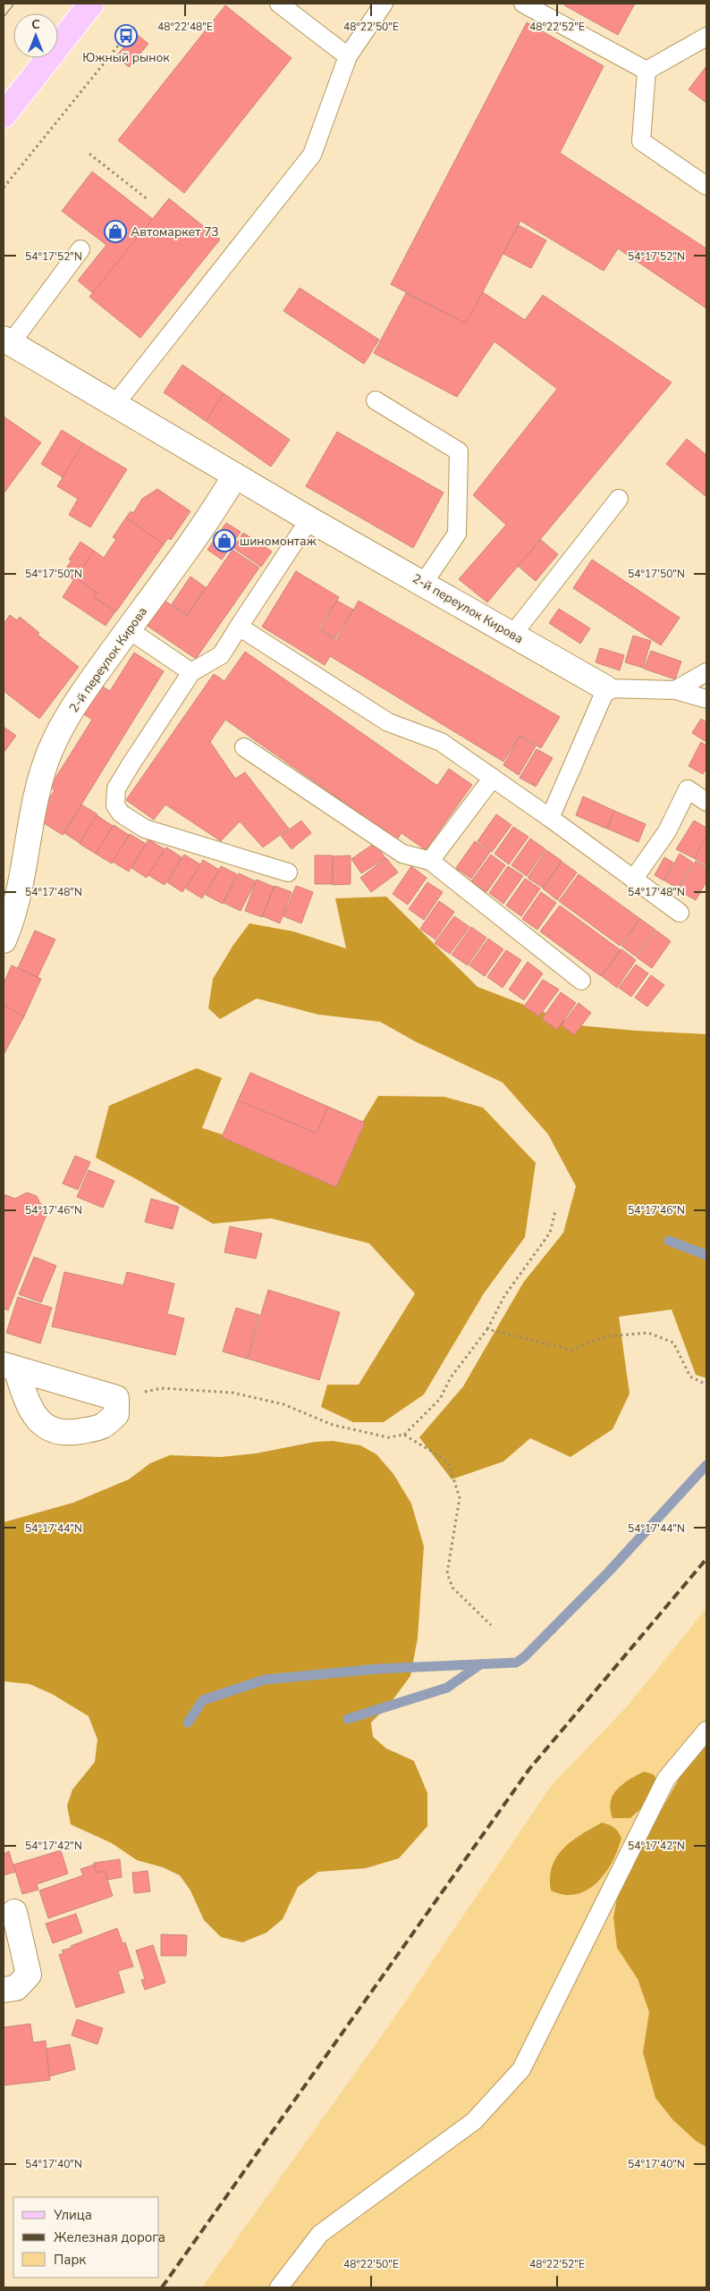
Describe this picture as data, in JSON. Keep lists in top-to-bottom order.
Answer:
{
  "streets": {
    "street": ["2-й переулок Кирова"]
  },
  "places": {
    "bus stop": ["Южный рынок"],
    "shop": ["Автомаркет 73", "шиномонтаж"]
  },
  "legend": ["Улица", "Железная дорога", "Парк"],
  "north": "top",
  "coordinates": [
    "48°22'48\"E",
    "48°22'50\"E",
    "48°22'52\"E",
    "54°17'52\"N",
    "54°17'50\"N",
    "54°17'48\"N",
    "54°17'46\"N",
    "54°17'44\"N",
    "54°17'42\"N",
    "54°17'40\"N"
  ]
}
